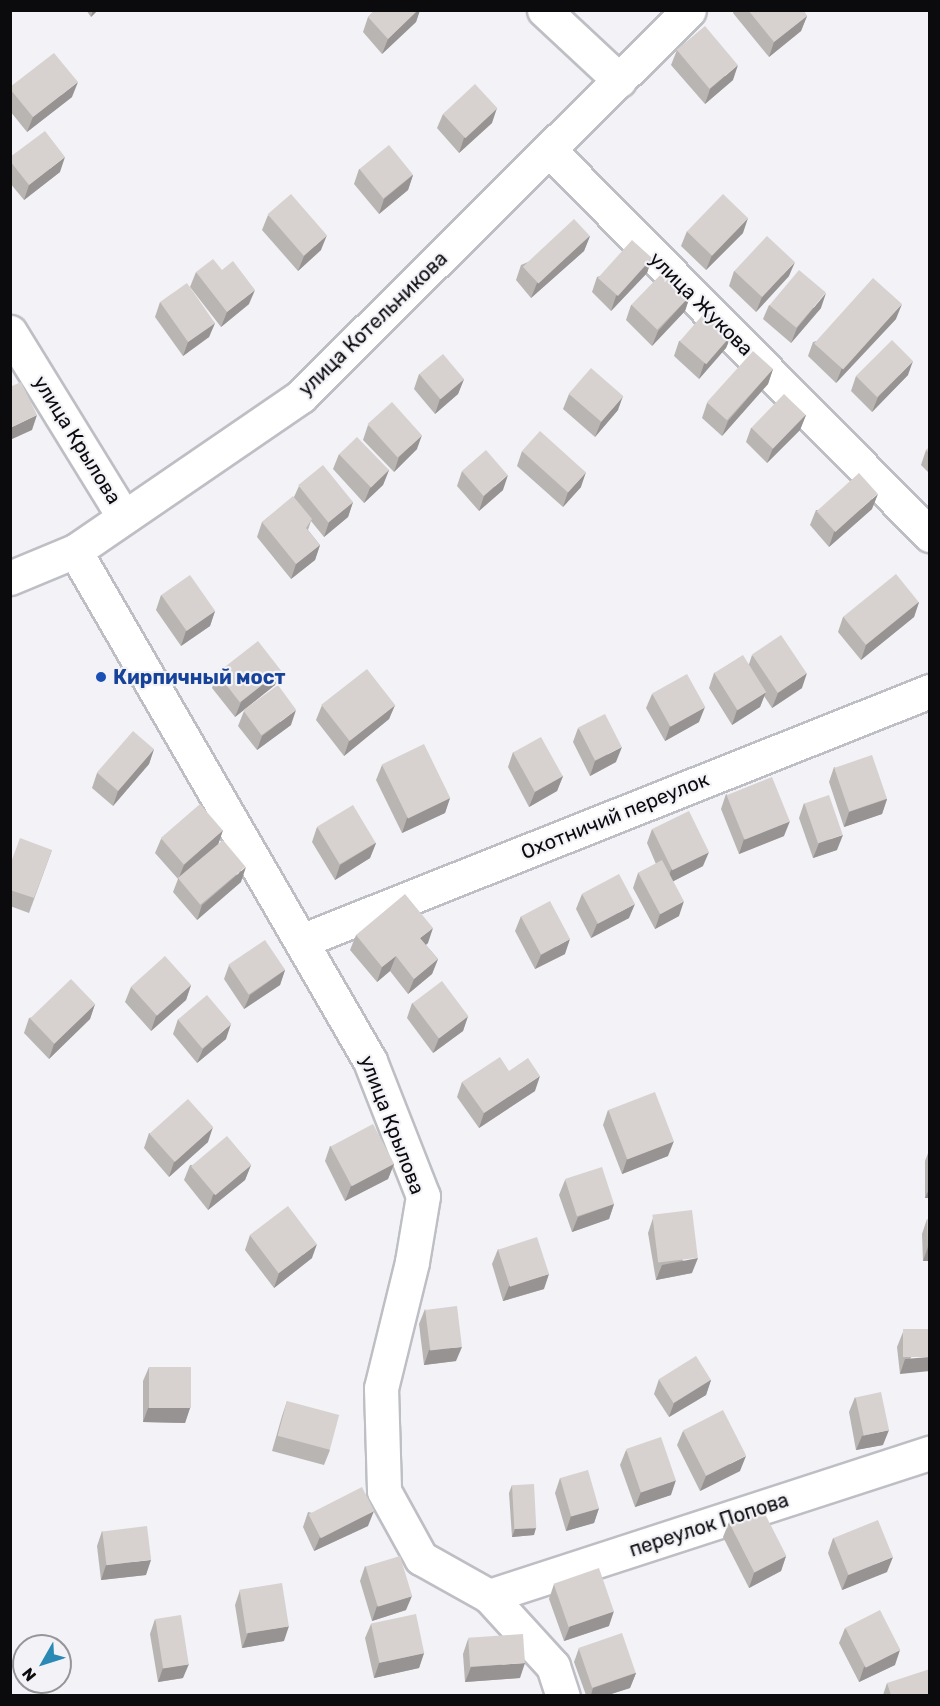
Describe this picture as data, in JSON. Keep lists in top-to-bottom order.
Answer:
{
  "streets": {
    "street": [
      "улица Жукова",
      "улица Котельникова",
      "улица Крылова",
      "Охотничий переулок",
      "переулок Попова"
    ]
  },
  "crossings": [
    ["улица Жукова", "улица Котельникова"],
    ["улица Котельникова", "улица Крылова"],
    ["улица Крылова", "Охотничий переулок"],
    ["улица Крылова", "переулок Попова"]
  ],
  "places": ["Кирпичный мост"],
  "north": "bottom left"
}
